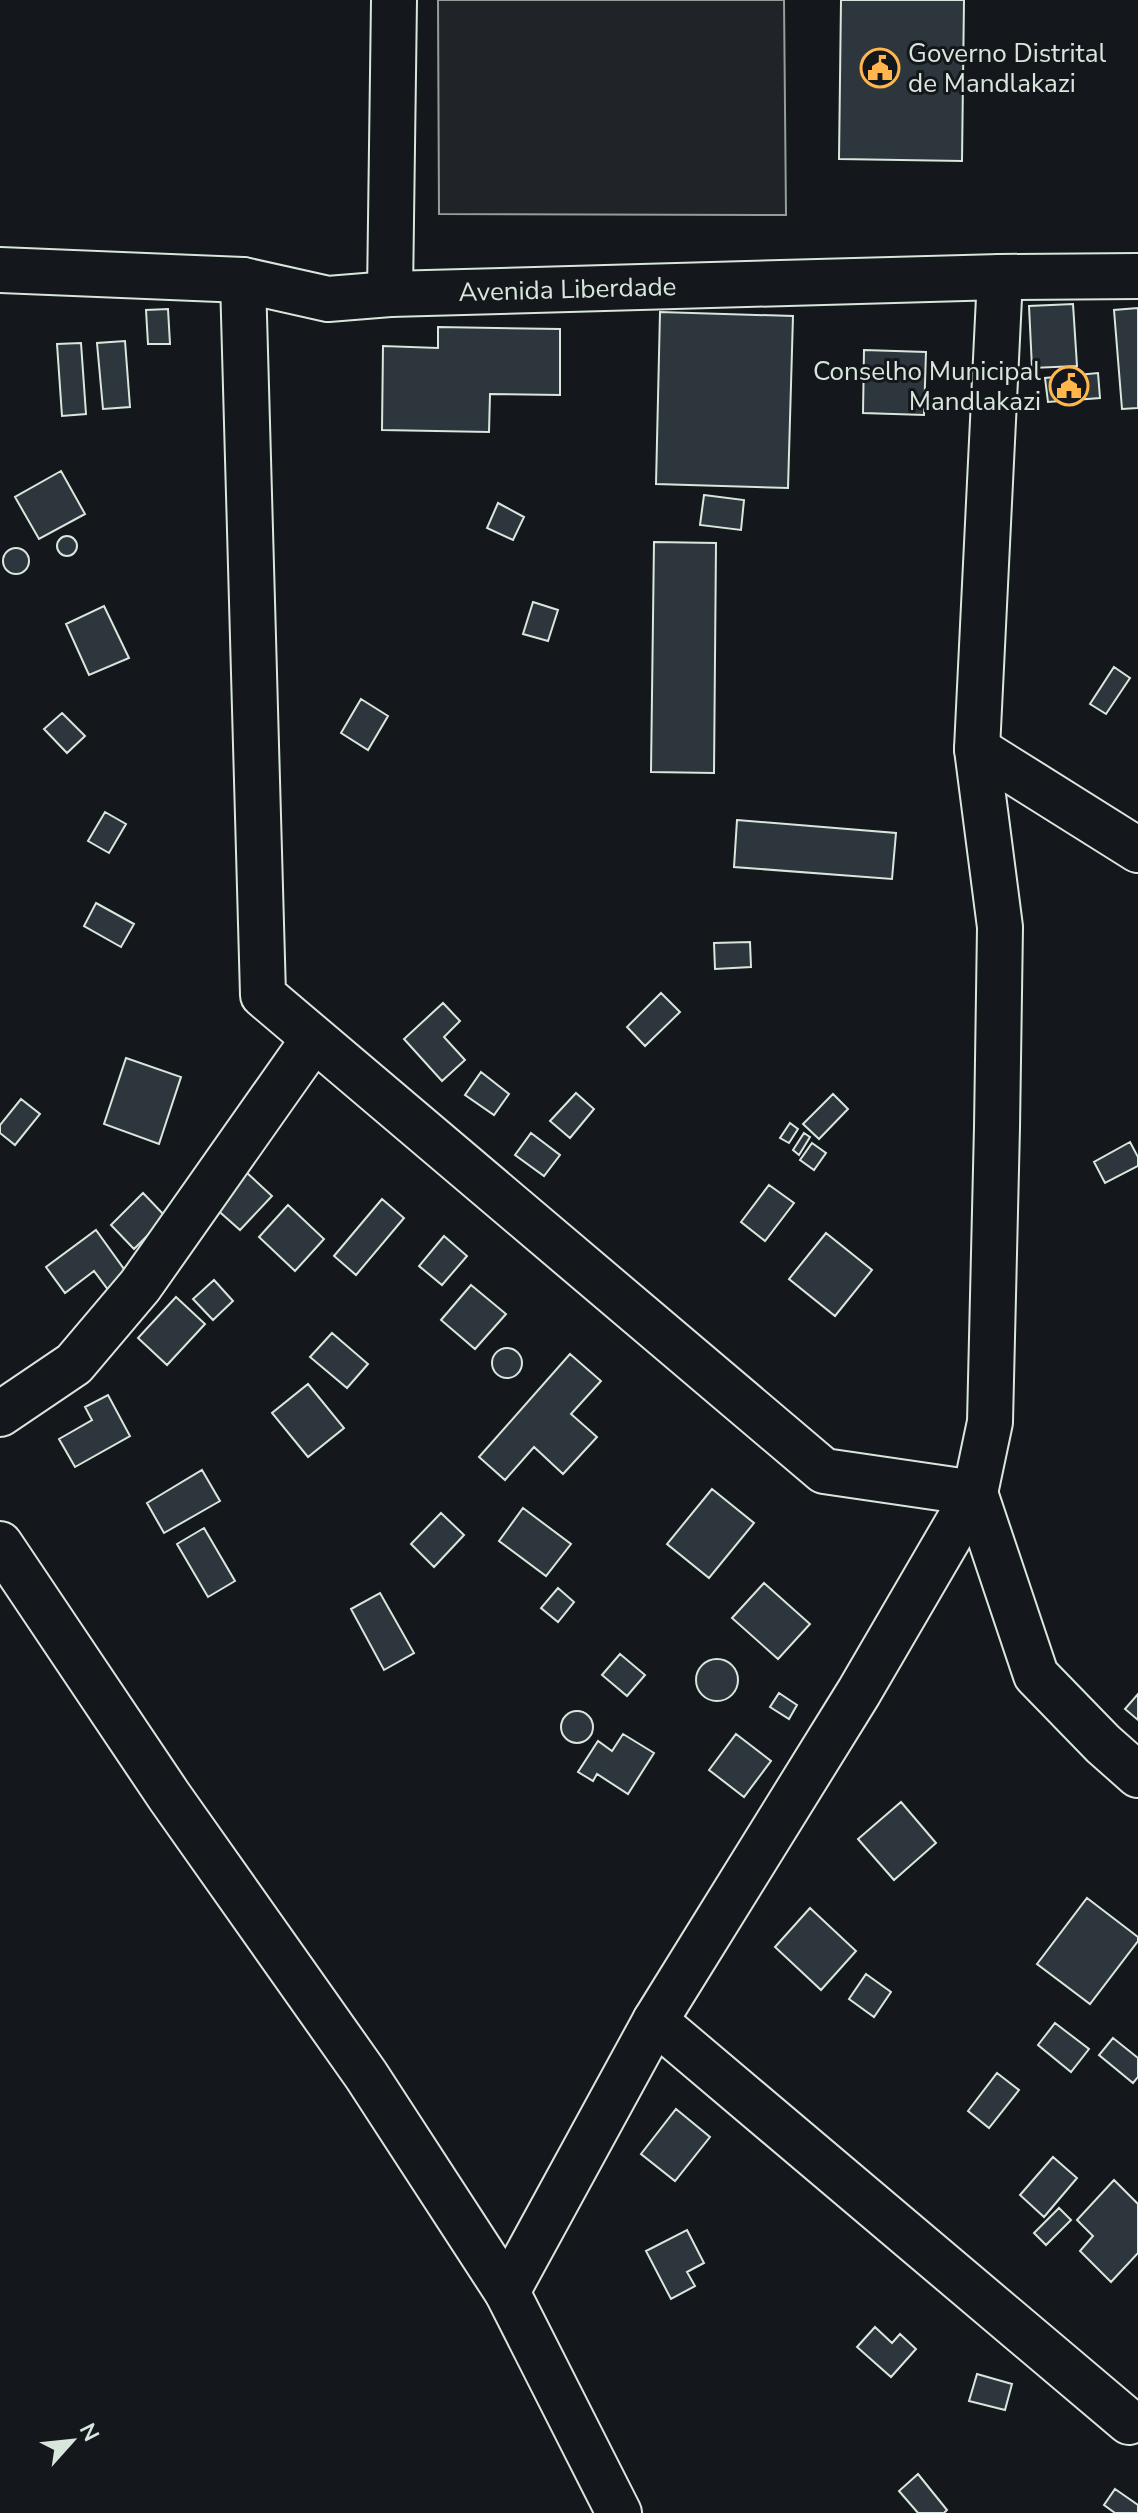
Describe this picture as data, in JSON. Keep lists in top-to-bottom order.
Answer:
{
  "streets": {
    "street": ["Avenida Liberdade"]
  },
  "places": {
    "public building": ["Governo Distrital de Mandlakazi", "Conselho Municipal Mandlakazi"]
  },
  "north": "top right"
}
